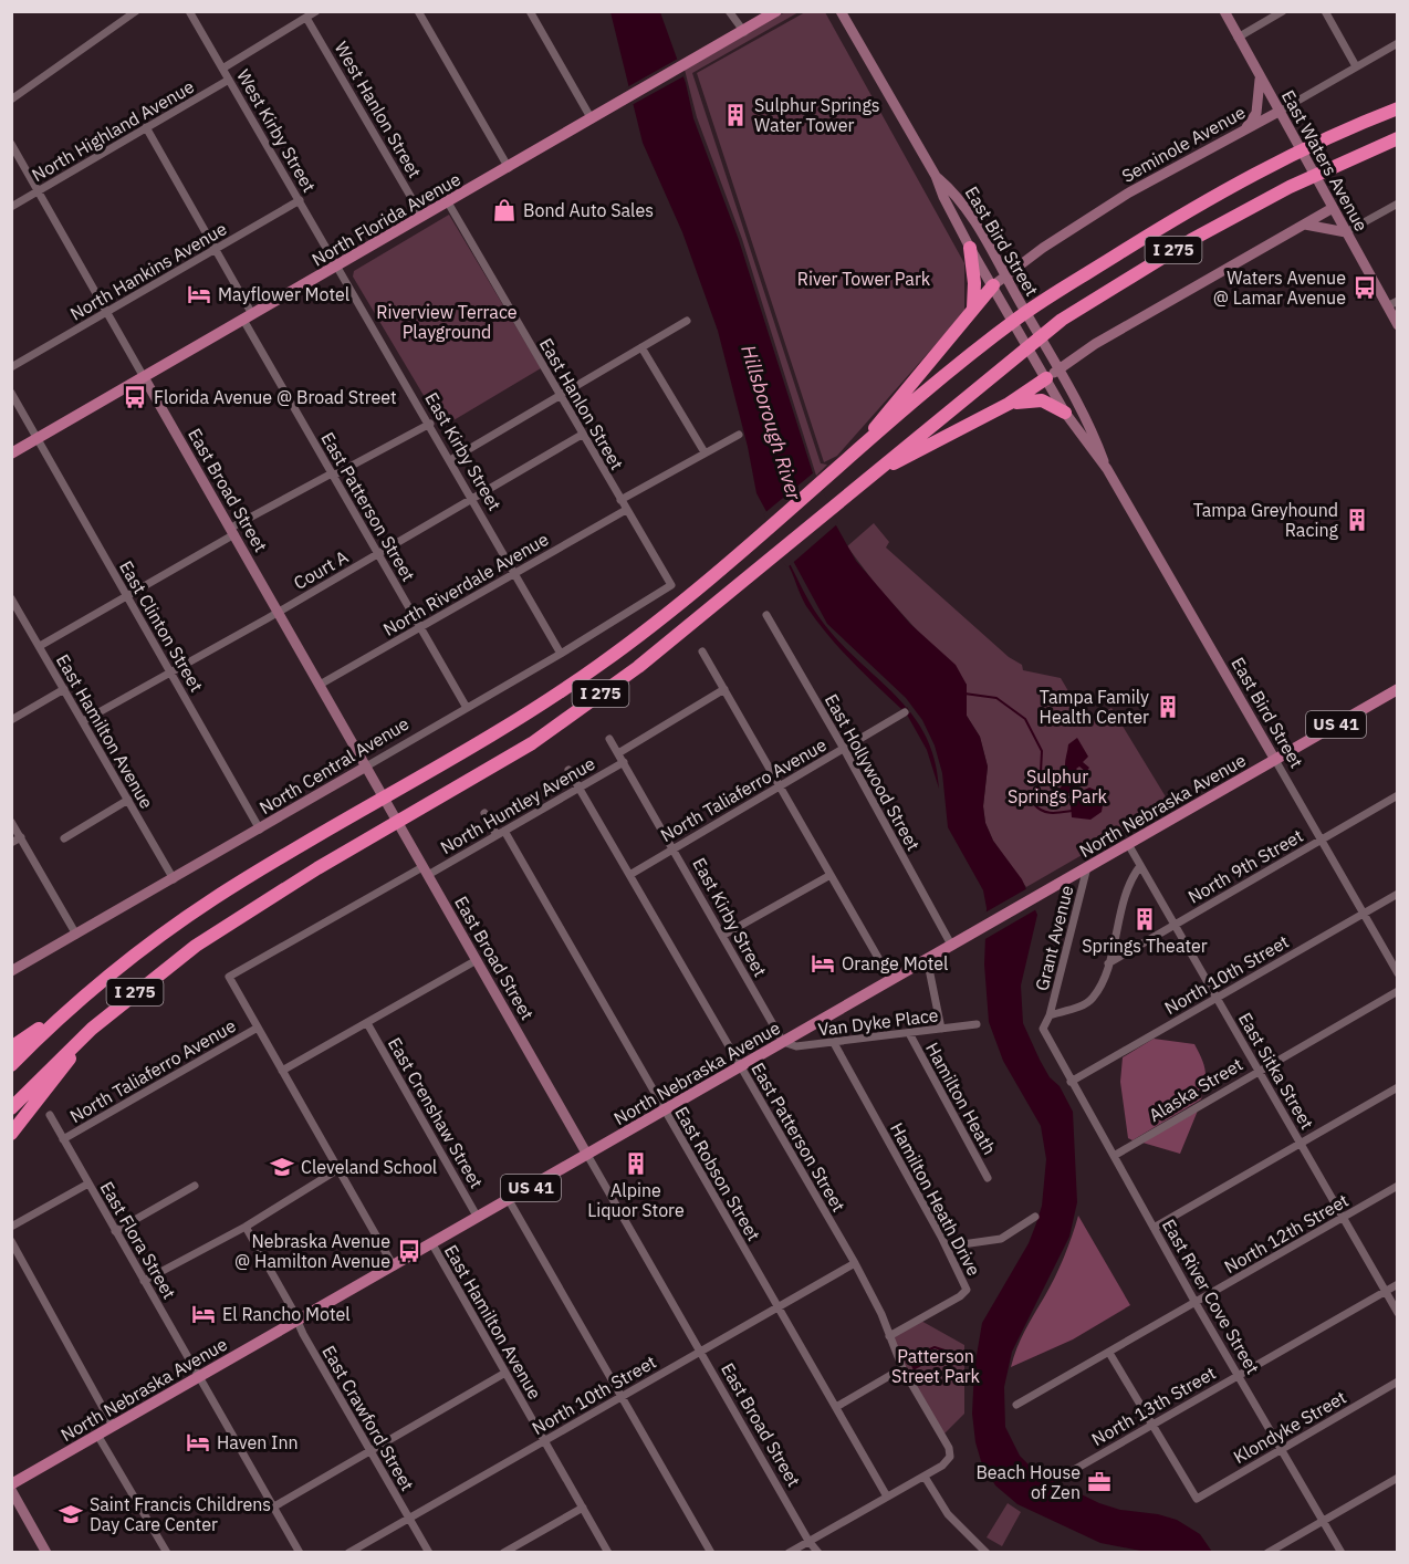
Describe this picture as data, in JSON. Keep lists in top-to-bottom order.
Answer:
{
  "streets": {
    "highway": ["I 275"],
    "main road": ["North Florida Avenue", "US 41", "North Nebraska Avenue"],
    "street": [
      "West Hanlon Street",
      "North Highland Avenue",
      "West Kirby Street",
      "Seminole Avenue",
      "East Waters Avenue",
      "East Bird Street",
      "North Hankins Avenue",
      "East Hanlon Street",
      "East Kirby Street",
      "East Broad Street",
      "East Patterson Street",
      "Court A",
      "North Riverdale Avenue",
      "East Clinton Street",
      "East Hamilton Avenue",
      "North Central Avenue",
      "East Hollywood Street",
      "North Taliaferro Avenue",
      "North Huntley Avenue",
      "North 9th Street",
      "Grant Avenue",
      "North 10th Street",
      "Van Dyke Place",
      "East Sitka Street",
      "Alaska Street",
      "Hamilton Heath",
      "East Crenshaw Street",
      "East Robson Street",
      "Hamilton Heath Drive",
      "North 12th Street",
      "East Flora Street",
      "East River Cove Street",
      "North 13th Street",
      "East Crawford Street",
      "Klondyke Street"
    ]
  },
  "crossings": [
    ["West Hanlon Street", "North Florida Avenue"],
    ["North Highland Avenue", "West Kirby Street"],
    ["North Highland Avenue", "East Patterson Street"],
    ["West Kirby Street", "North Florida Avenue"],
    ["West Kirby Street", "North Hankins Avenue"],
    ["West Kirby Street", "East Kirby Street"],
    ["Seminole Avenue", "East Waters Avenue"],
    ["Seminole Avenue", "East Bird Street"],
    ["North Florida Avenue", "East Hanlon Street"],
    ["North Florida Avenue", "East Kirby Street"],
    ["North Florida Avenue", "East Broad Street"],
    ["North Florida Avenue", "East Patterson Street"],
    ["North Florida Avenue", "East Clinton Street"],
    ["East Bird Street", "North Nebraska Avenue"],
    ["East Bird Street", "North 9th Street"],
    ["East Bird Street", "North 10th Street"],
    ["North Hankins Avenue", "East Patterson Street"],
    ["East Hanlon Street", "Court A"],
    ["East Hanlon Street", "North Riverdale Avenue"],
    ["East Hanlon Street", "North Central Avenue"],
    ["East Kirby Street", "Court A"],
    ["East Kirby Street", "North Riverdale Avenue"],
    ["East Kirby Street", "North Central Avenue"],
    ["East Kirby Street", "North Taliaferro Avenue"],
    ["East Kirby Street", "North Huntley Avenue"],
    ["East Kirby Street", "North Nebraska Avenue"],
    ["East Kirby Street", "Van Dyke Place"],
    ["East Broad Street", "Court A"],
    ["East Broad Street", "North Riverdale Avenue"],
    ["East Broad Street", "North Central Avenue"],
    ["East Broad Street", "North Huntley Avenue"],
    ["East Broad Street", "North Nebraska Avenue"],
    ["East Broad Street", "North 10th Street"],
    ["East Patterson Street", "Court A"],
    ["East Patterson Street", "North Riverdale Avenue"],
    ["East Patterson Street", "North Central Avenue"],
    ["East Patterson Street", "North Taliaferro Avenue"],
    ["East Patterson Street", "North Huntley Avenue"],
    ["East Patterson Street", "North Nebraska Avenue"],
    ["East Patterson Street", "North 10th Street"],
    ["East Patterson Street", "Hamilton Heath Drive"],
    ["Court A", "East Clinton Street"],
    ["Court A", "East Hamilton Avenue"],
    ["East Clinton Street", "North Central Avenue"],
    ["East Hamilton Avenue", "North Central Avenue"],
    ["East Hamilton Avenue", "North Nebraska Avenue"],
    ["East Hamilton Avenue", "North 10th Street"],
    ["East Hollywood Street", "North Taliaferro Avenue"],
    ["East Hollywood Street", "North Nebraska Avenue"],
    ["North Taliaferro Avenue", "North Huntley Avenue"],
    ["North Taliaferro Avenue", "East Flora Street"],
    ["North Huntley Avenue", "East Robson Street"],
    ["North Nebraska Avenue", "Grant Avenue"],
    ["North Nebraska Avenue", "Van Dyke Place"],
    ["North Nebraska Avenue", "East Sitka Street"],
    ["North Nebraska Avenue", "East Crenshaw Street"],
    ["North Nebraska Avenue", "East Robson Street"],
    ["North Nebraska Avenue", "East Flora Street"],
    ["North Nebraska Avenue", "East Crawford Street"],
    ["North 9th Street", "East Sitka Street"],
    ["Grant Avenue", "East River Cove Street"],
    ["North 10th Street", "East Sitka Street"],
    ["North 10th Street", "East Robson Street"],
    ["North 10th Street", "East River Cove Street"],
    ["North 10th Street", "East Crawford Street"],
    ["Van Dyke Place", "Hamilton Heath"],
    ["Van Dyke Place", "Hamilton Heath Drive"],
    ["East Sitka Street", "Alaska Street"],
    ["East Sitka Street", "North 12th Street"],
    ["East Sitka Street", "North 13th Street"],
    ["Alaska Street", "East River Cove Street"],
    ["North 12th Street", "East River Cove Street"],
    ["East River Cove Street", "North 13th Street"],
    ["East River Cove Street", "Klondyke Street"],
    ["North 13th Street", "Klondyke Street"]
  ],
  "water": ["Hillsborough River"],
  "parks": [
    "River Tower Park",
    "Riverview Terrace Playground",
    "Sulphur Springs Park",
    "Patterson Street Park"
  ],
  "places": {
    "building": [
      "Sulphur Springs Water Tower",
      "Tampa Greyhound Racing",
      "Tampa Family Health Center",
      "Springs Theater",
      "Alpine Liquor Store"
    ],
    "shop": ["Bond Auto Sales"],
    "bus stop": ["Waters Avenue @ Lamar Avenue", "Florida Avenue @ Broad Street", "Nebraska Avenue @ Hamilton Avenue"],
    "hotel": [
      "Mayflower Motel",
      "Orange Motel",
      "El Rancho Motel",
      "Haven Inn"
    ],
    "school or university": ["Cleveland School", "Saint Francis Childrens Day Care Center"],
    "office": ["Beach House of Zen"]
  }
}
